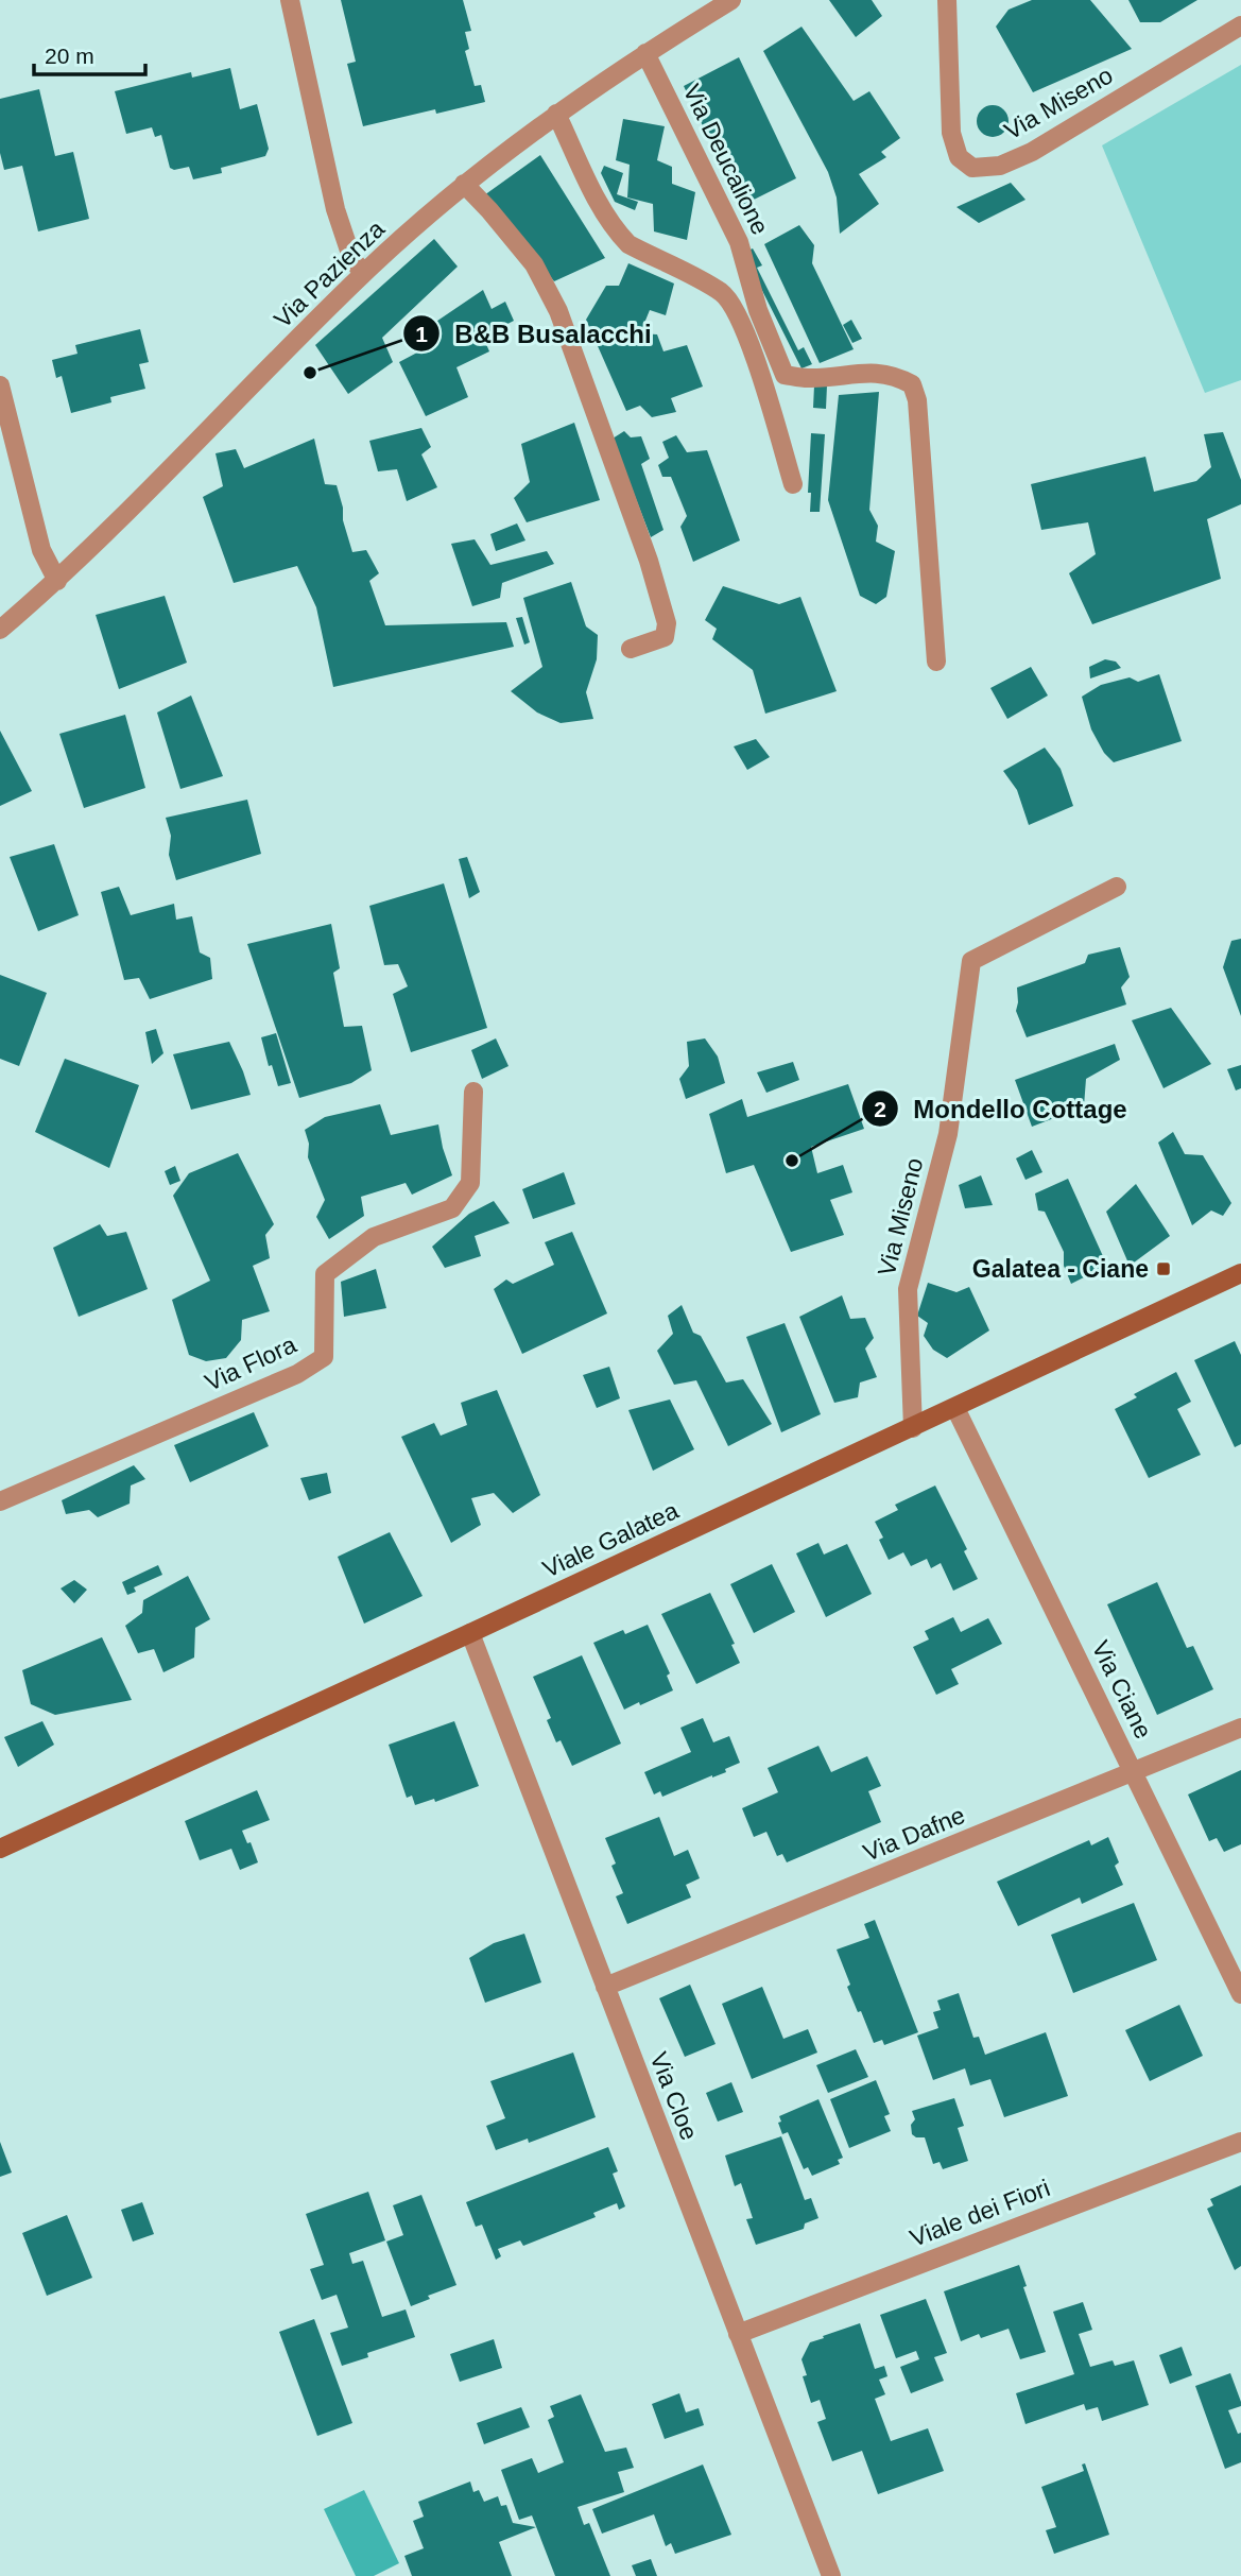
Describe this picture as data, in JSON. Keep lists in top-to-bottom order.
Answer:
{
  "streets": {
    "main road": ["Viale Galatea"],
    "street": [
      "Via Miseno",
      "Via Deucalione",
      "Via Pazienza",
      "Via Flora",
      "Via Ciane",
      "Via Dafne",
      "Via Cloe",
      "Viale dei Fiori"
    ]
  },
  "crossings": [
    ["Via Miseno", "Viale Galatea"],
    ["Via Deucalione", "Via Pazienza"],
    ["Viale Galatea", "Via Ciane"],
    ["Viale Galatea", "Via Cloe"],
    ["Via Ciane", "Via Dafne"],
    ["Via Dafne", "Via Cloe"],
    ["Via Cloe", "Viale dei Fiori"]
  ],
  "places": {
    "other": ["B&B Busalacchi", "Mondello Cottage"],
    "transit": ["Galatea - Ciane"]
  },
  "scale_bar": "20 m"
}
